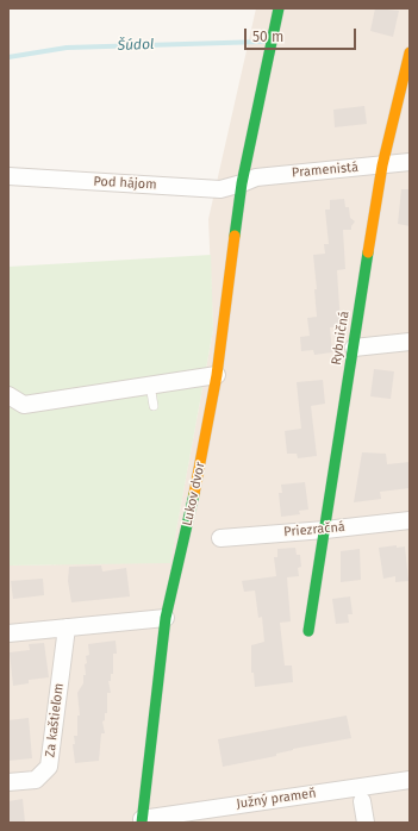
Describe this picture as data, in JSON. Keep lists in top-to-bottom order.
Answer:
{
  "streets": {
    "street": [
      "Pramenistá",
      "Pod hájom",
      "Rybničná",
      "Lukov dvor",
      "Priezračná",
      "Za kaštieľom",
      "Južný prameň"
    ]
  },
  "crossings": [
    ["Pramenistá", "Pod hájom"],
    ["Pramenistá", "Rybničná"],
    ["Pramenistá", "Lukov dvor"],
    ["Pod hájom", "Lukov dvor"],
    ["Rybničná", "Priezračná"],
    ["Lukov dvor", "Južný prameň"]
  ],
  "water": ["Šúdol"],
  "scale_bar": "50 m"
}
